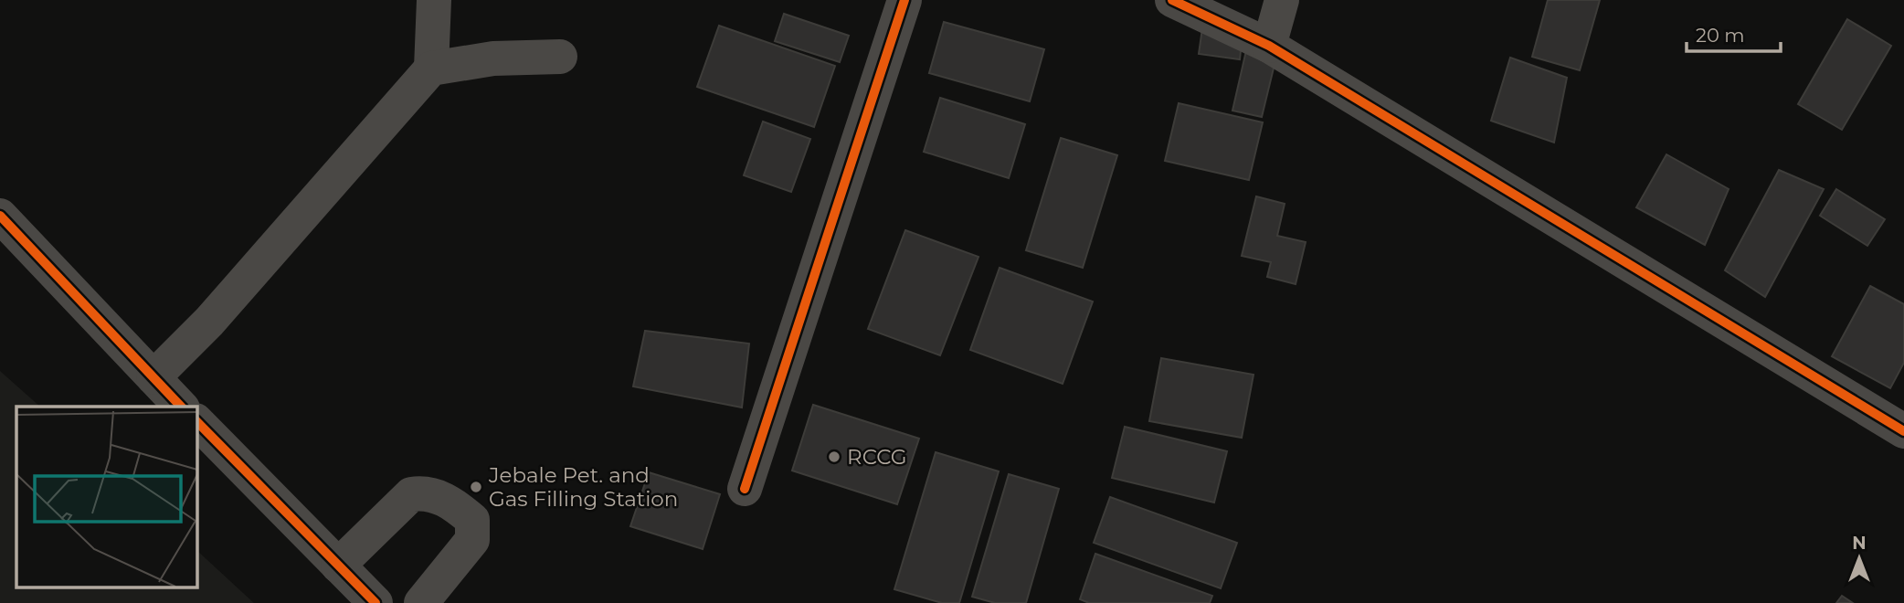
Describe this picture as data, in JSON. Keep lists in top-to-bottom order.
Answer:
{
  "places": ["RCCG", "Jebale Pet. and Gas Filling Station"],
  "scale_bar": "20 m",
  "north": "top"
}
